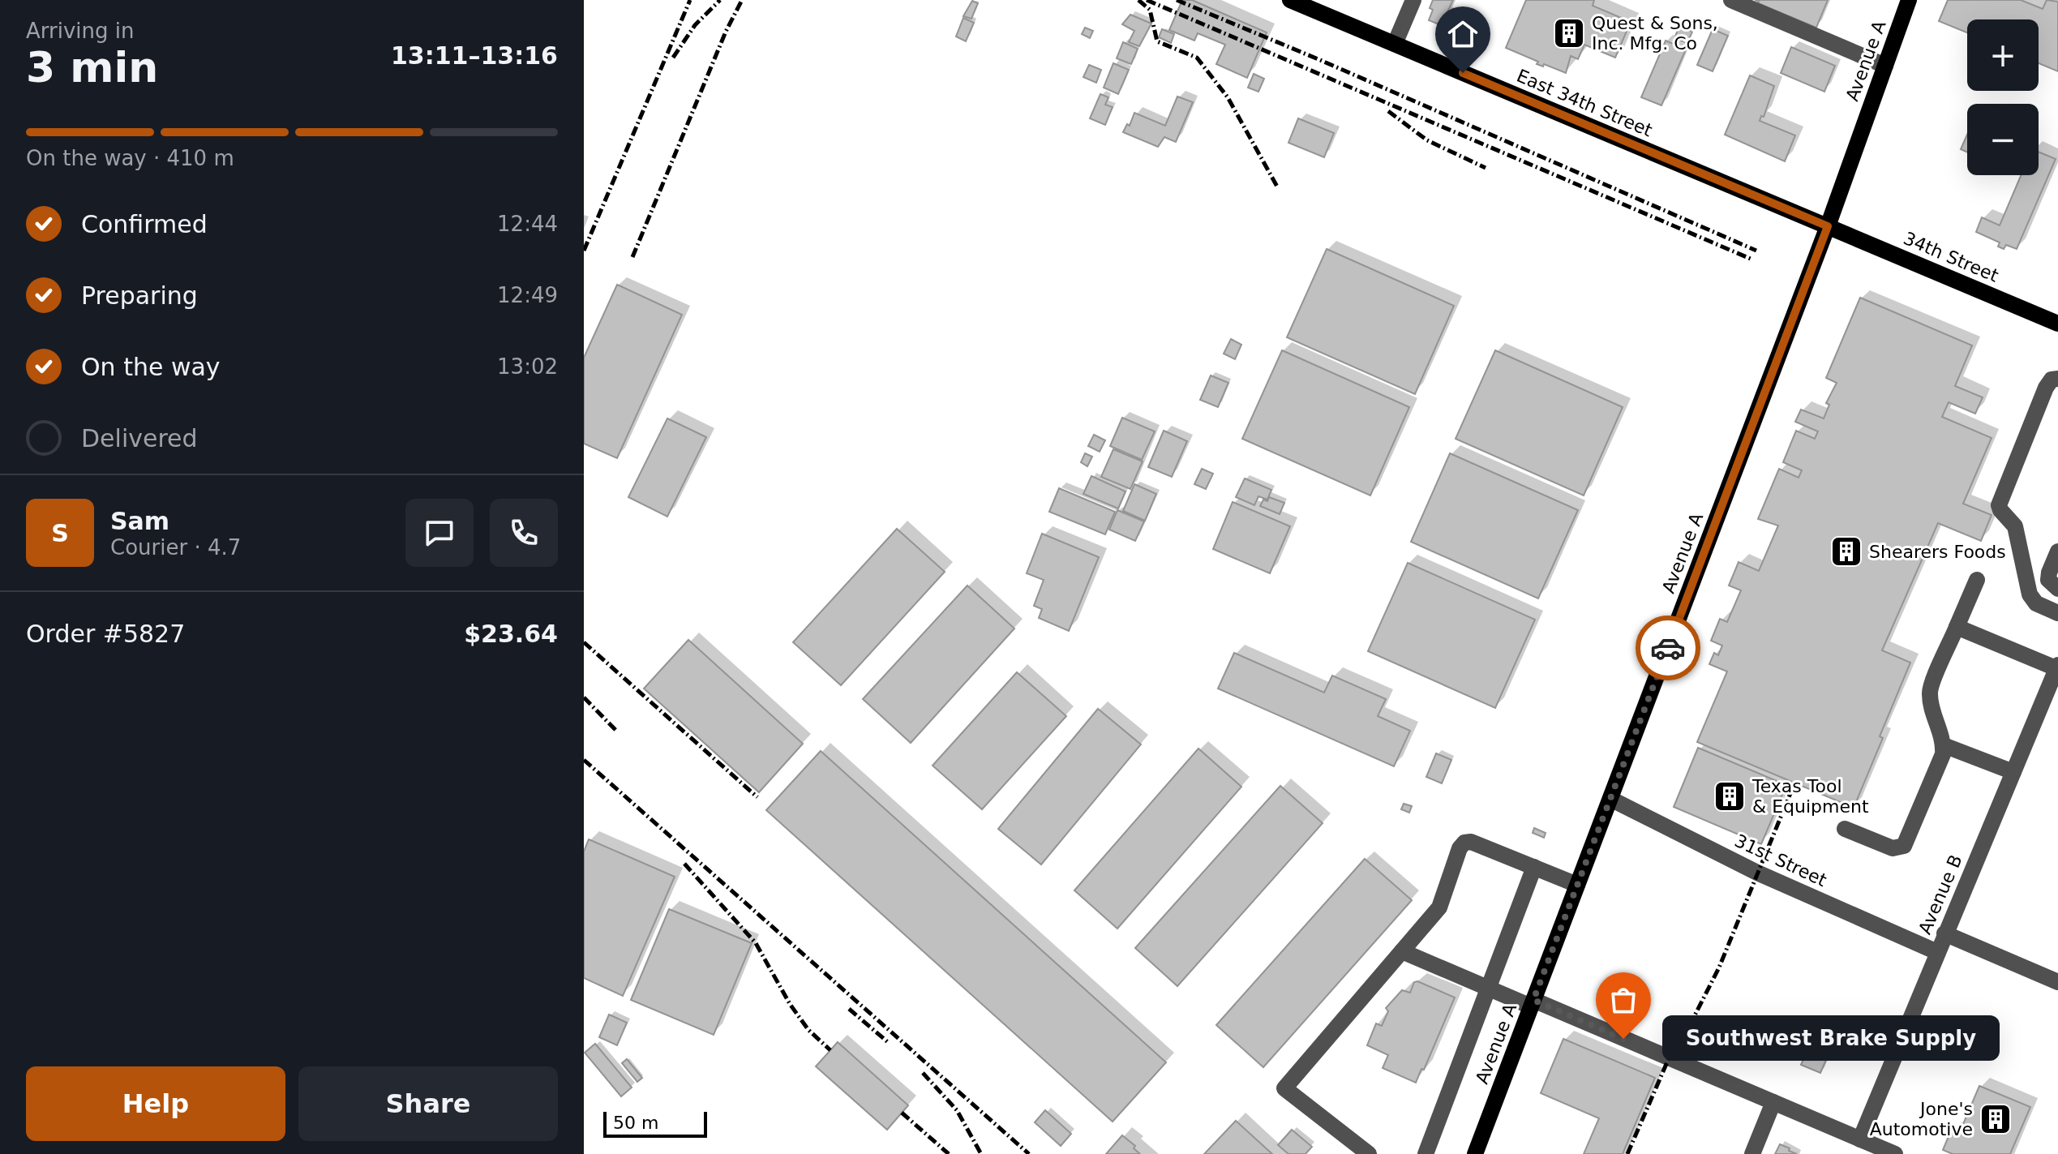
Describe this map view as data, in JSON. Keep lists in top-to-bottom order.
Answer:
{
  "streets": {
    "main road": ["Avenue A", "East 34th Street", "34th Street"],
    "street": ["31st Street", "Avenue B"]
  },
  "crossings": [
    ["Avenue A", "East 34th Street"],
    ["Avenue A", "34th Street"],
    ["Avenue A", "31st Street"],
    ["East 34th Street", "34th Street"],
    ["31st Street", "Avenue B"]
  ],
  "places": {
    "building": [
      "Quest & Sons, Inc. Mfg. Co",
      "Shearers Foods",
      "Texas Tool & Equipment",
      "Jone's Automotive"
    ],
    "other": ["Southwest Brake Supply"]
  },
  "scale_bar": "50 m",
  "page": {
    "heading": ["3 min", "Arriving in", "13:11–13:16"],
    "panel": [
      "Sam",
      "Courier · 4.7",
      "Order #5827",
      "$23.64"
    ],
    "map_buttons": ["+", "−"],
    "bar": "On the way · 410 m",
    "list": [
      ["Confirmed", "12:44"],
      ["Preparing", "12:49"],
      ["On the way", "13:02"],
      "Delivered"
    ],
    "round": "S",
    "bubble": "Southwest Brake Supply",
    "buttons": ["Help", "Share"],
    "scale": "50 m"
  }
}
